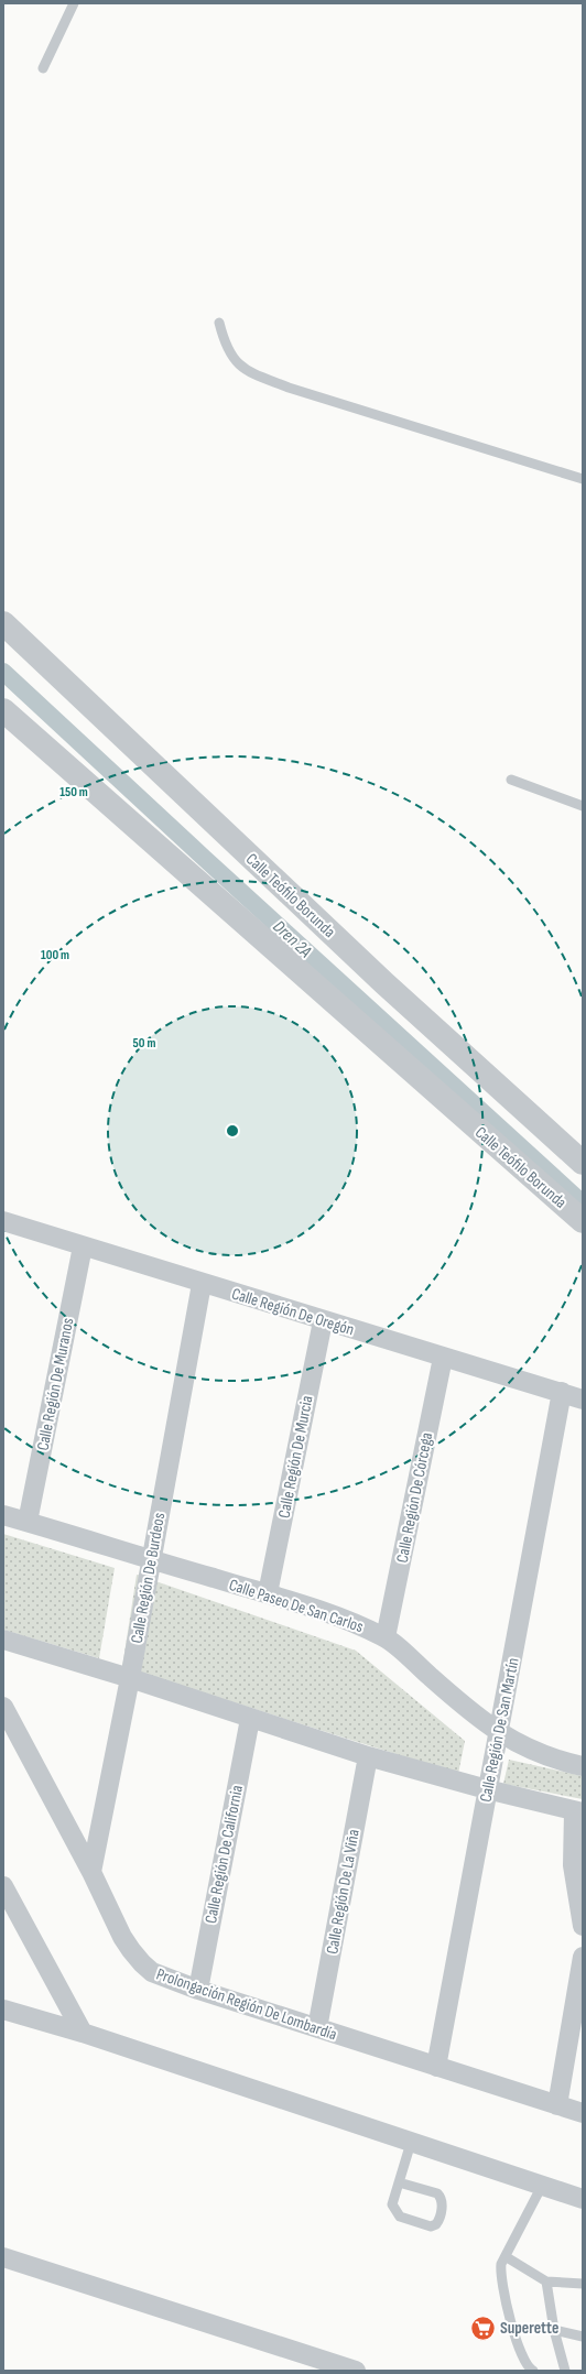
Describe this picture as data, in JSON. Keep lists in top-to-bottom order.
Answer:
{
  "streets": {
    "street": [
      "Calle Teófilo Borunda",
      "Calle Región De Oregón",
      "Calle Región De Muranos",
      "Calle Región De Murcia",
      "Calle Región De Córcega",
      "Calle Región De Burdeos",
      "Calle Paseo De San Carlos",
      "Calle Región De San Martín",
      "Calle Región De California",
      "Calle Región De La Viña",
      "Prolongación Región De Lombardía"
    ]
  },
  "crossings": [
    ["Calle Región De Oregón", "Calle Región De Muranos"],
    ["Calle Región De Oregón", "Calle Región De Murcia"],
    ["Calle Región De Oregón", "Calle Región De Córcega"],
    ["Calle Región De Oregón", "Calle Región De Burdeos"],
    ["Calle Región De Oregón", "Calle Región De San Martín"],
    ["Calle Región De Muranos", "Calle Paseo De San Carlos"],
    ["Calle Región De Murcia", "Calle Paseo De San Carlos"],
    ["Calle Región De Córcega", "Calle Paseo De San Carlos"],
    ["Calle Región De Burdeos", "Calle Paseo De San Carlos"],
    ["Calle Región De Burdeos", "Prolongación Región De Lombardía"],
    ["Calle Paseo De San Carlos", "Calle Región De San Martín"],
    ["Calle Región De San Martín", "Prolongación Región De Lombardía"],
    ["Calle Región De California", "Prolongación Región De Lombardía"],
    ["Calle Región De La Viña", "Prolongación Región De Lombardía"]
  ],
  "water": ["Dren 2A"],
  "places": {
    "supermarket": ["Superette"]
  },
  "rings": ["150 m", "100 m", "50 m"]
}
